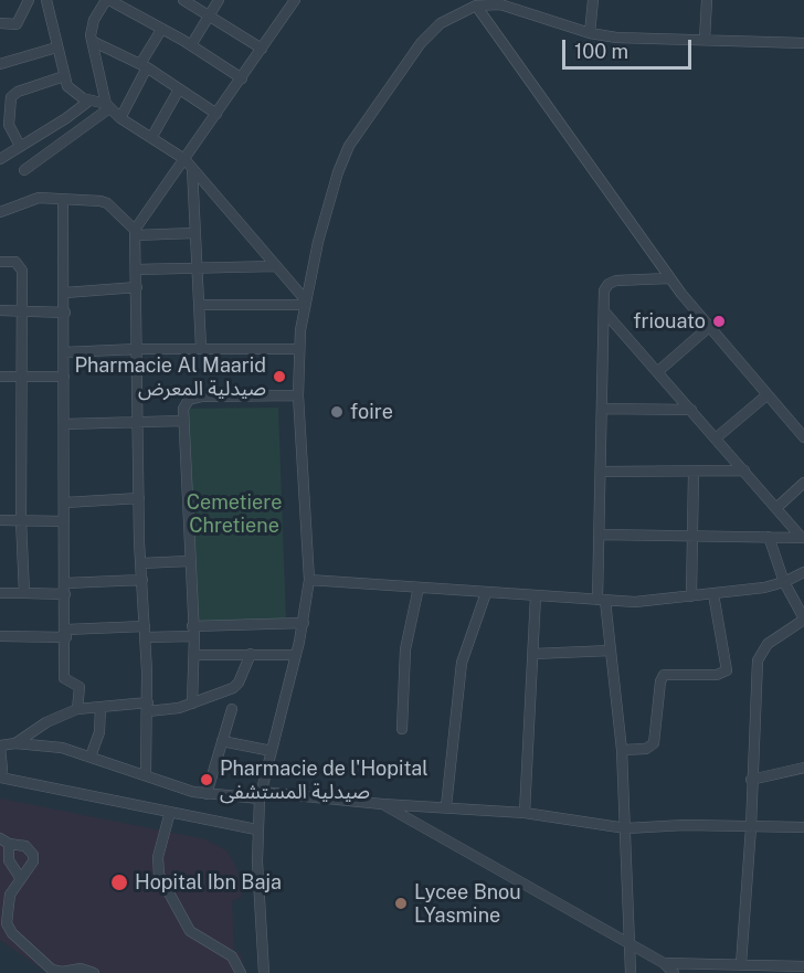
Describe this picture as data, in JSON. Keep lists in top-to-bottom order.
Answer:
{
  "parks": ["Cemetiere Chretiene"],
  "places": [
    "friouato",
    "Pharmacie Al Maarid صيدلية المعرض",
    "foire",
    "Pharmacie de l'Hopital صيدلية المستشفى",
    "Hopital Ibn Baja",
    "Lycee Bnou LYasmine"
  ],
  "scale_bar": "100 m"
}
